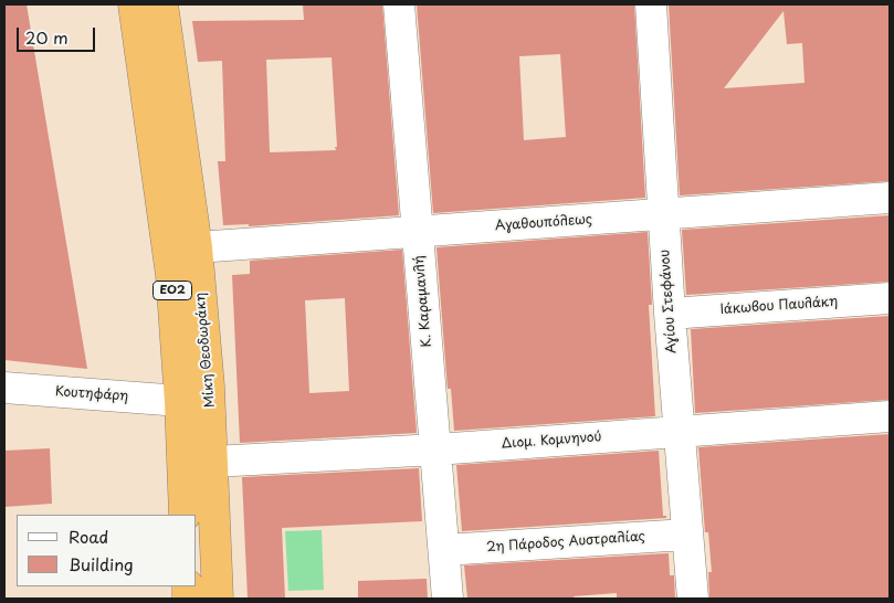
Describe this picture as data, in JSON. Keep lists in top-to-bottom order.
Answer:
{
  "streets": {
    "highway": ["ΕΟ2", "Μίκη Θεοδωράκη"],
    "street": [
      "Αγαθουπόλεως",
      "Κ. Καραμανλή",
      "Αγίου Στεφάνου",
      "Ιάκωβου Παυλάκη",
      "Κουτηφάρη",
      "Διομ. Κομνηνού",
      "2η Πάροδος Αυστραλίας"
    ]
  },
  "crossings": [
    ["Αγαθουπόλεως", "Κ. Καραμανλή"],
    ["Αγαθουπόλεως", "Αγίου Στεφάνου"],
    ["Αγαθουπόλεως", "Μίκη Θεοδωράκη"],
    ["Κ. Καραμανλή", "Διομ. Κομνηνού"],
    ["Κ. Καραμανλή", "2η Πάροδος Αυστραλίας"],
    ["Αγίου Στεφάνου", "Ιάκωβου Παυλάκη"],
    ["Αγίου Στεφάνου", "Διομ. Κομνηνού"],
    ["Αγίου Στεφάνου", "2η Πάροδος Αυστραλίας"],
    ["Μίκη Θεοδωράκη", "Κουτηφάρη"],
    ["Μίκη Θεοδωράκη", "Διομ. Κομνηνού"]
  ],
  "legend": ["Road", "Building"],
  "scale_bar": "20 m"
}
